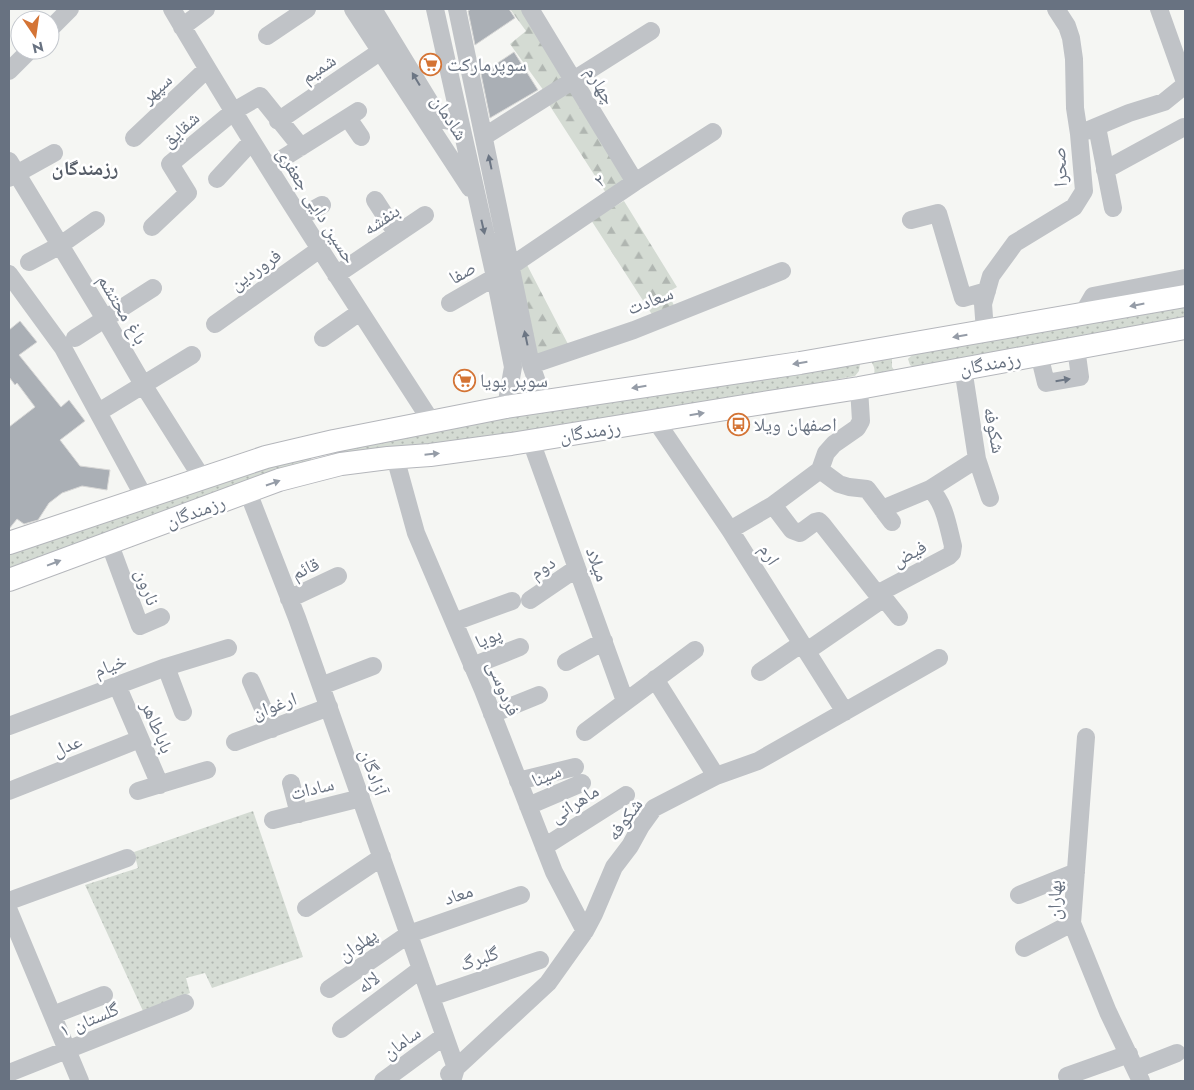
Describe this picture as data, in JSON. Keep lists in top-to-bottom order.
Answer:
{
  "streets": {
    "main road": ["رزمندگان"],
    "street": [
      "شمیم",
      "چهارم",
      "سپهر",
      "شادمان",
      "شقایق",
      "صحرا",
      "۲",
      "حسین دایی جعفری",
      "بنفشه",
      "فروردین",
      "صفا",
      "سعادت",
      "باغ محتشم",
      "شکوفه",
      "فیض",
      "ارم",
      "میلاد",
      "دوم",
      "قائم",
      "نارون",
      "پویا",
      "خیام",
      "فردوسی",
      "ارغوان",
      "باباطاهر",
      "عدل",
      "آزادگان",
      "سینا",
      "سادات",
      "ماهرانی",
      "معاد",
      "بهاران",
      "پهلوان",
      "گلبرگ",
      "لاله",
      "گلستان ۱",
      "سامان"
    ]
  },
  "crossings": [
    ["شمیم", "شادمان"],
    ["چهارم", "۲"],
    ["سپهر", "حسین دایی جعفری"],
    ["شقایق", "حسین دایی جعفری"],
    ["صحرا", "رزمندگان"],
    ["حسین دایی جعفری", "بنفشه"],
    ["حسین دایی جعفری", "فروردین"],
    ["حسین دایی جعفری", "رزمندگان"],
    ["باغ محتشم", "رزمندگان"],
    ["رزمندگان", "شکوفه"],
    ["رزمندگان", "ارم"],
    ["رزمندگان", "میلاد"],
    ["رزمندگان", "نارون"],
    ["رزمندگان", "فردوسی"],
    ["رزمندگان", "آزادگان"],
    ["شکوفه", "ارم"],
    ["شکوفه", "فردوسی"],
    ["شکوفه", "آزادگان"],
    ["میلاد", "دوم"],
    ["قائم", "آزادگان"],
    ["پویا", "فردوسی"],
    ["خیام", "باباطاهر"],
    ["فردوسی", "سینا"],
    ["فردوسی", "ماهرانی"],
    ["ارغوان", "آزادگان"],
    ["باباطاهر", "عدل"],
    ["آزادگان", "سادات"],
    ["آزادگان", "معاد"],
    ["آزادگان", "پهلوان"],
    ["آزادگان", "گلبرگ"],
    ["آزادگان", "لاله"],
    ["آزادگان", "سامان"],
    ["معاد", "پهلوان"]
  ],
  "districts": ["رزمندگان"],
  "places": {
    "supermarket": ["سوپرمارکت", "سوپر پویا"],
    "bus stop": ["اصفهان ویلا"]
  },
  "north": "bottom"
}
